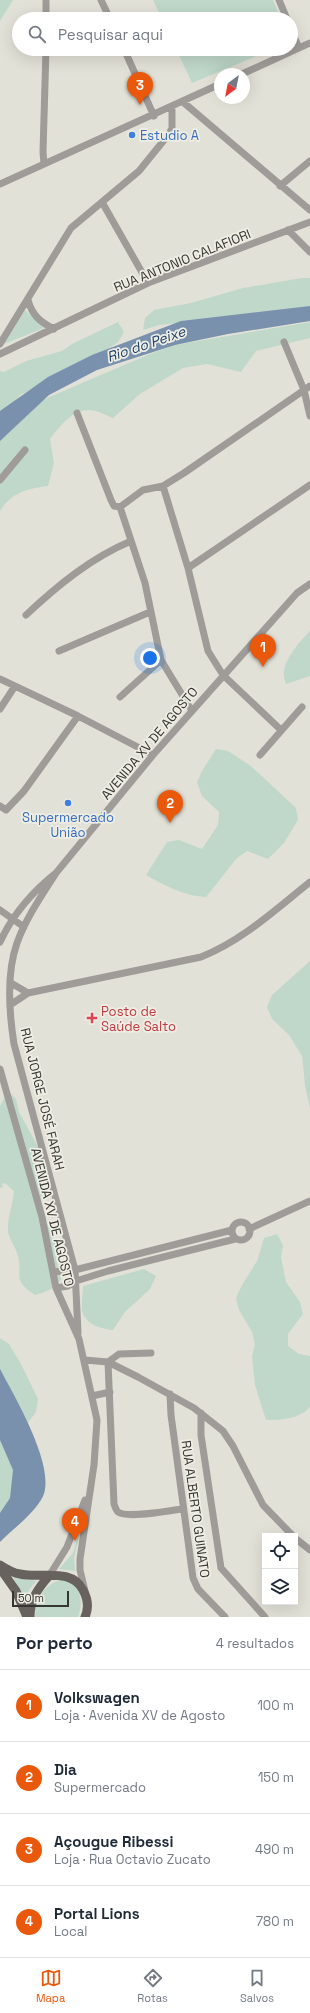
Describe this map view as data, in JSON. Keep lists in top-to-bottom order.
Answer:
{
  "streets": {
    "street": [
      "RUA ANTONIO CALAFIORI",
      "AVENIDA XV DE AGOSTO",
      "RUA JORGE JOSÉ FARAH",
      "RUA ALBERTO GUINATO"
    ]
  },
  "crossings": [
    ["AVENIDA XV DE AGOSTO", "RUA JORGE JOSÉ FARAH"]
  ],
  "water": ["Rio do Peixe"],
  "places": {
    "other": ["Estudio A", "Supermercado União"],
    "health": ["Posto de Saúde Salto"]
  },
  "scale_bar": "50 m",
  "north": "bottom left",
  "page": {
    "search": "Pesquisar aqui",
    "pins": [
      "3",
      "1",
      "2",
      "4"
    ],
    "scale": "50 m",
    "heading": ["Por perto", "4 resultados"],
    "list": [
      {
        "mark": "1",
        "name": "Volkswagen",
        "note": "Loja · Avenida XV de Agosto",
        "value": "100 m"
      },
      {
        "mark": "2",
        "name": "Dia",
        "note": "Supermercado",
        "value": "150 m"
      },
      {
        "mark": "3",
        "name": "Açougue Ribessi",
        "note": "Loja · Rua Octavio Zucato",
        "value": "490 m"
      },
      {
        "mark": "4",
        "name": "Portal Lions",
        "note": "Local",
        "value": "780 m"
      }
    ],
    "nav": ["Mapa", "Rotas", "Salvos"]
  }
}
